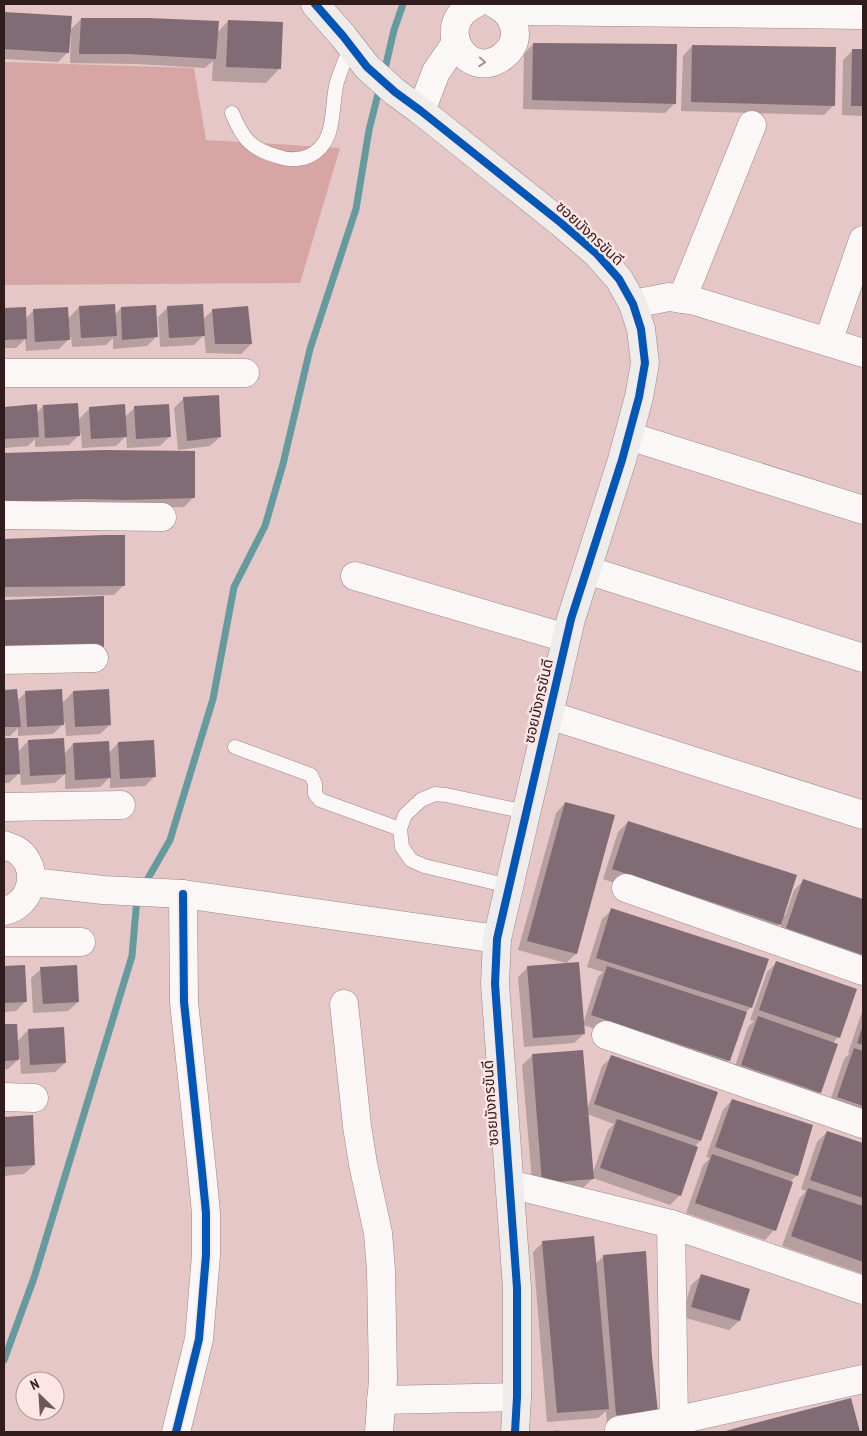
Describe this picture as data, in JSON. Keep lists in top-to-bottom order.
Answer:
{
  "streets": {
    "street": ["ซอยมังกรขันดี"]
  },
  "north": "top left"
}
